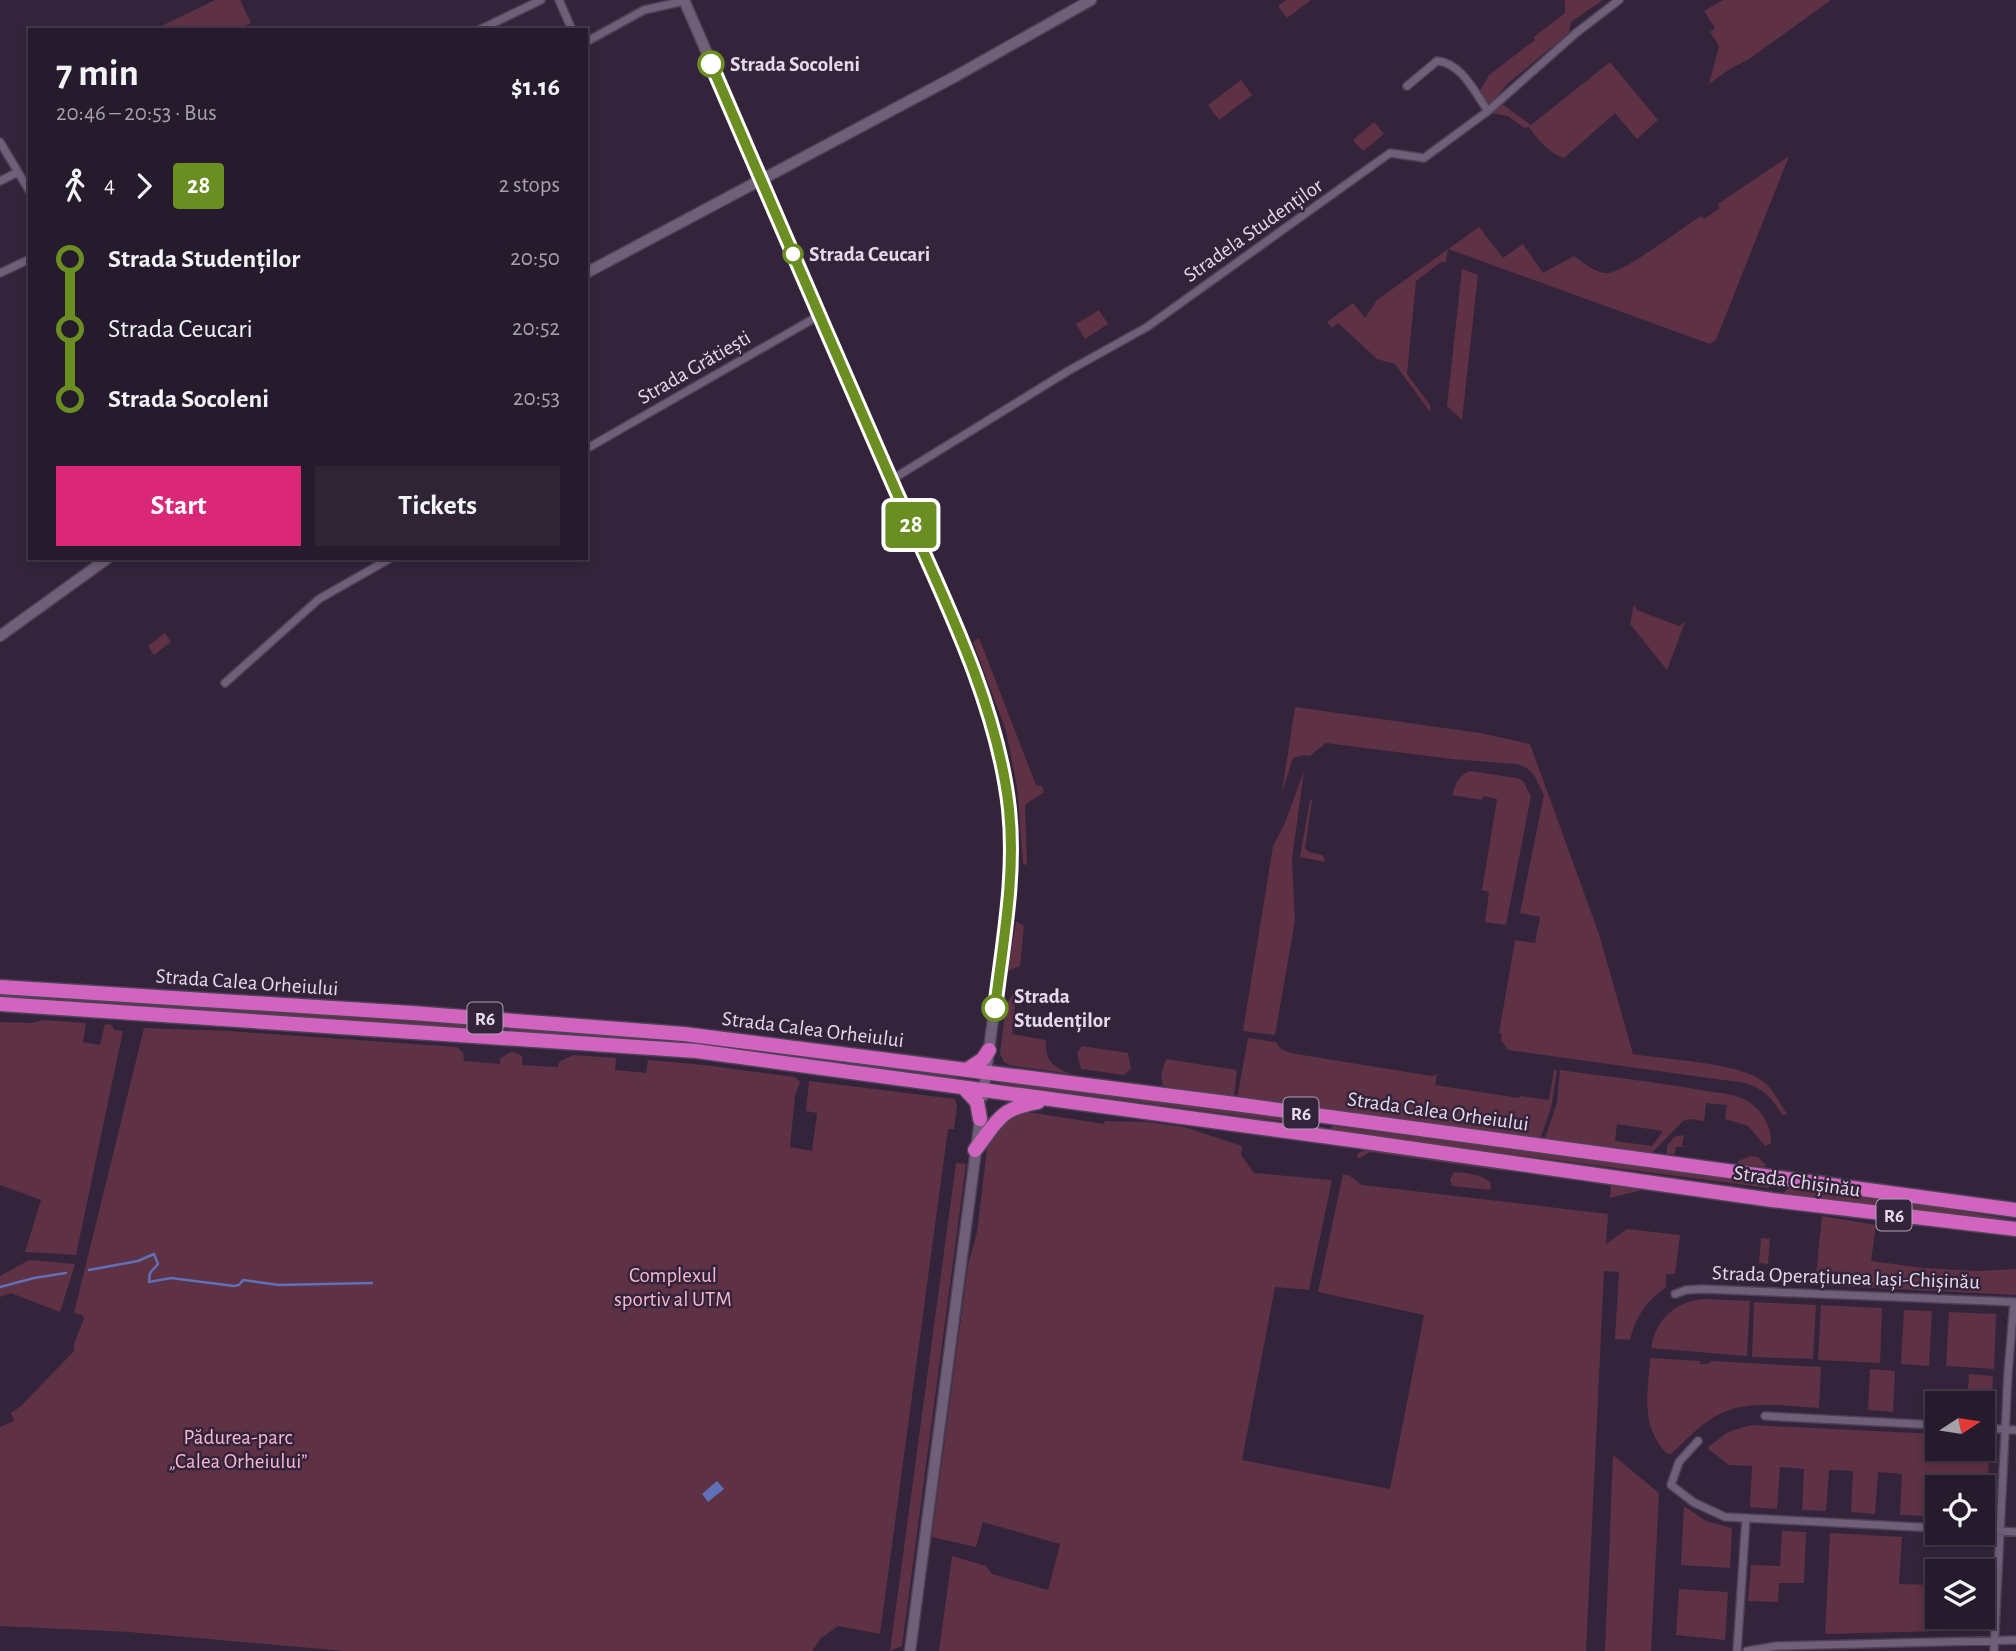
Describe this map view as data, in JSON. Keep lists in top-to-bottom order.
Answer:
{
  "streets": {
    "highway": ["Strada Calea Orheiului", "R6", "Strada Chișinău"],
    "street": ["Stradela Studenților", "Strada Grătiești", "Strada Operațiunea Iași-Chișinău"]
  },
  "crossings": [
    ["Strada Calea Orheiului", "Strada Chișinău"]
  ],
  "parks": ["Complexul sportiv al UTM", "Pădurea-parc „Calea Orheiului”"],
  "places": ["Strada Socoleni", "Strada Ceucari", "Strada Studenților"],
  "lines": ["bus line 28"],
  "north": "right",
  "page": {
    "on_map": "28",
    "heading": ["7 min", "20:46 – 20:53 · Bus", "$1.16"],
    "legs": ["4", "28", "2 stops"],
    "list": [
      {
        "name": "Strada Studenților",
        "value": "20:50"
      },
      {
        "name": "Strada Ceucari",
        "value": "20:52"
      },
      {
        "name": "Strada Socoleni",
        "value": "20:53"
      }
    ],
    "buttons": ["Start", "Tickets"]
  }
}
